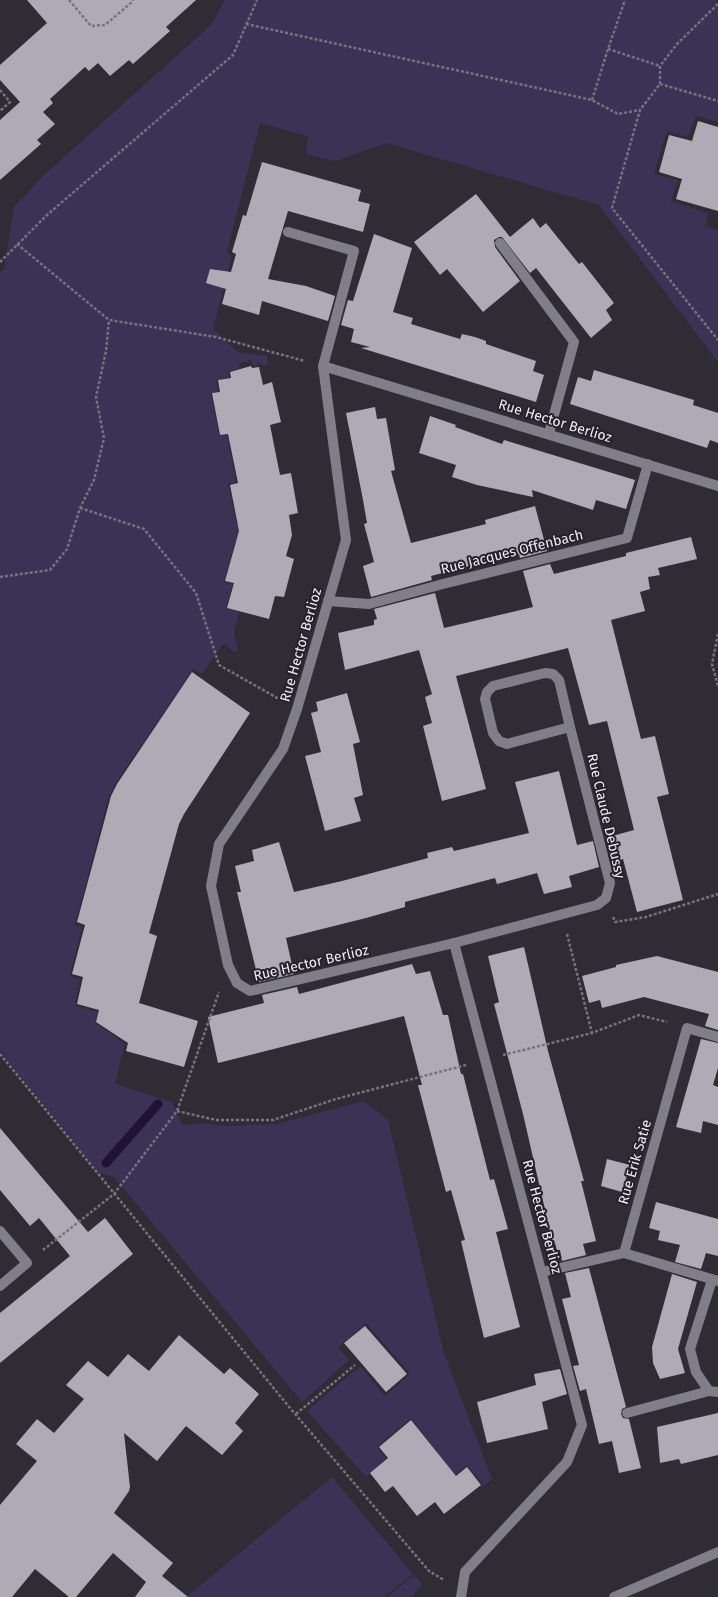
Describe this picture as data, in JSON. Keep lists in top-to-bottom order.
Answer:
{
  "streets": {
    "street": [
      "Rue Hector Berlioz",
      "Rue Jacques Offenbach",
      "Rue Claude Debussy",
      "Rue Erik Satie"
    ]
  },
  "crossings": [
    ["Rue Hector Berlioz", "Rue Jacques Offenbach"],
    ["Rue Hector Berlioz", "Rue Claude Debussy"]
  ]
}
